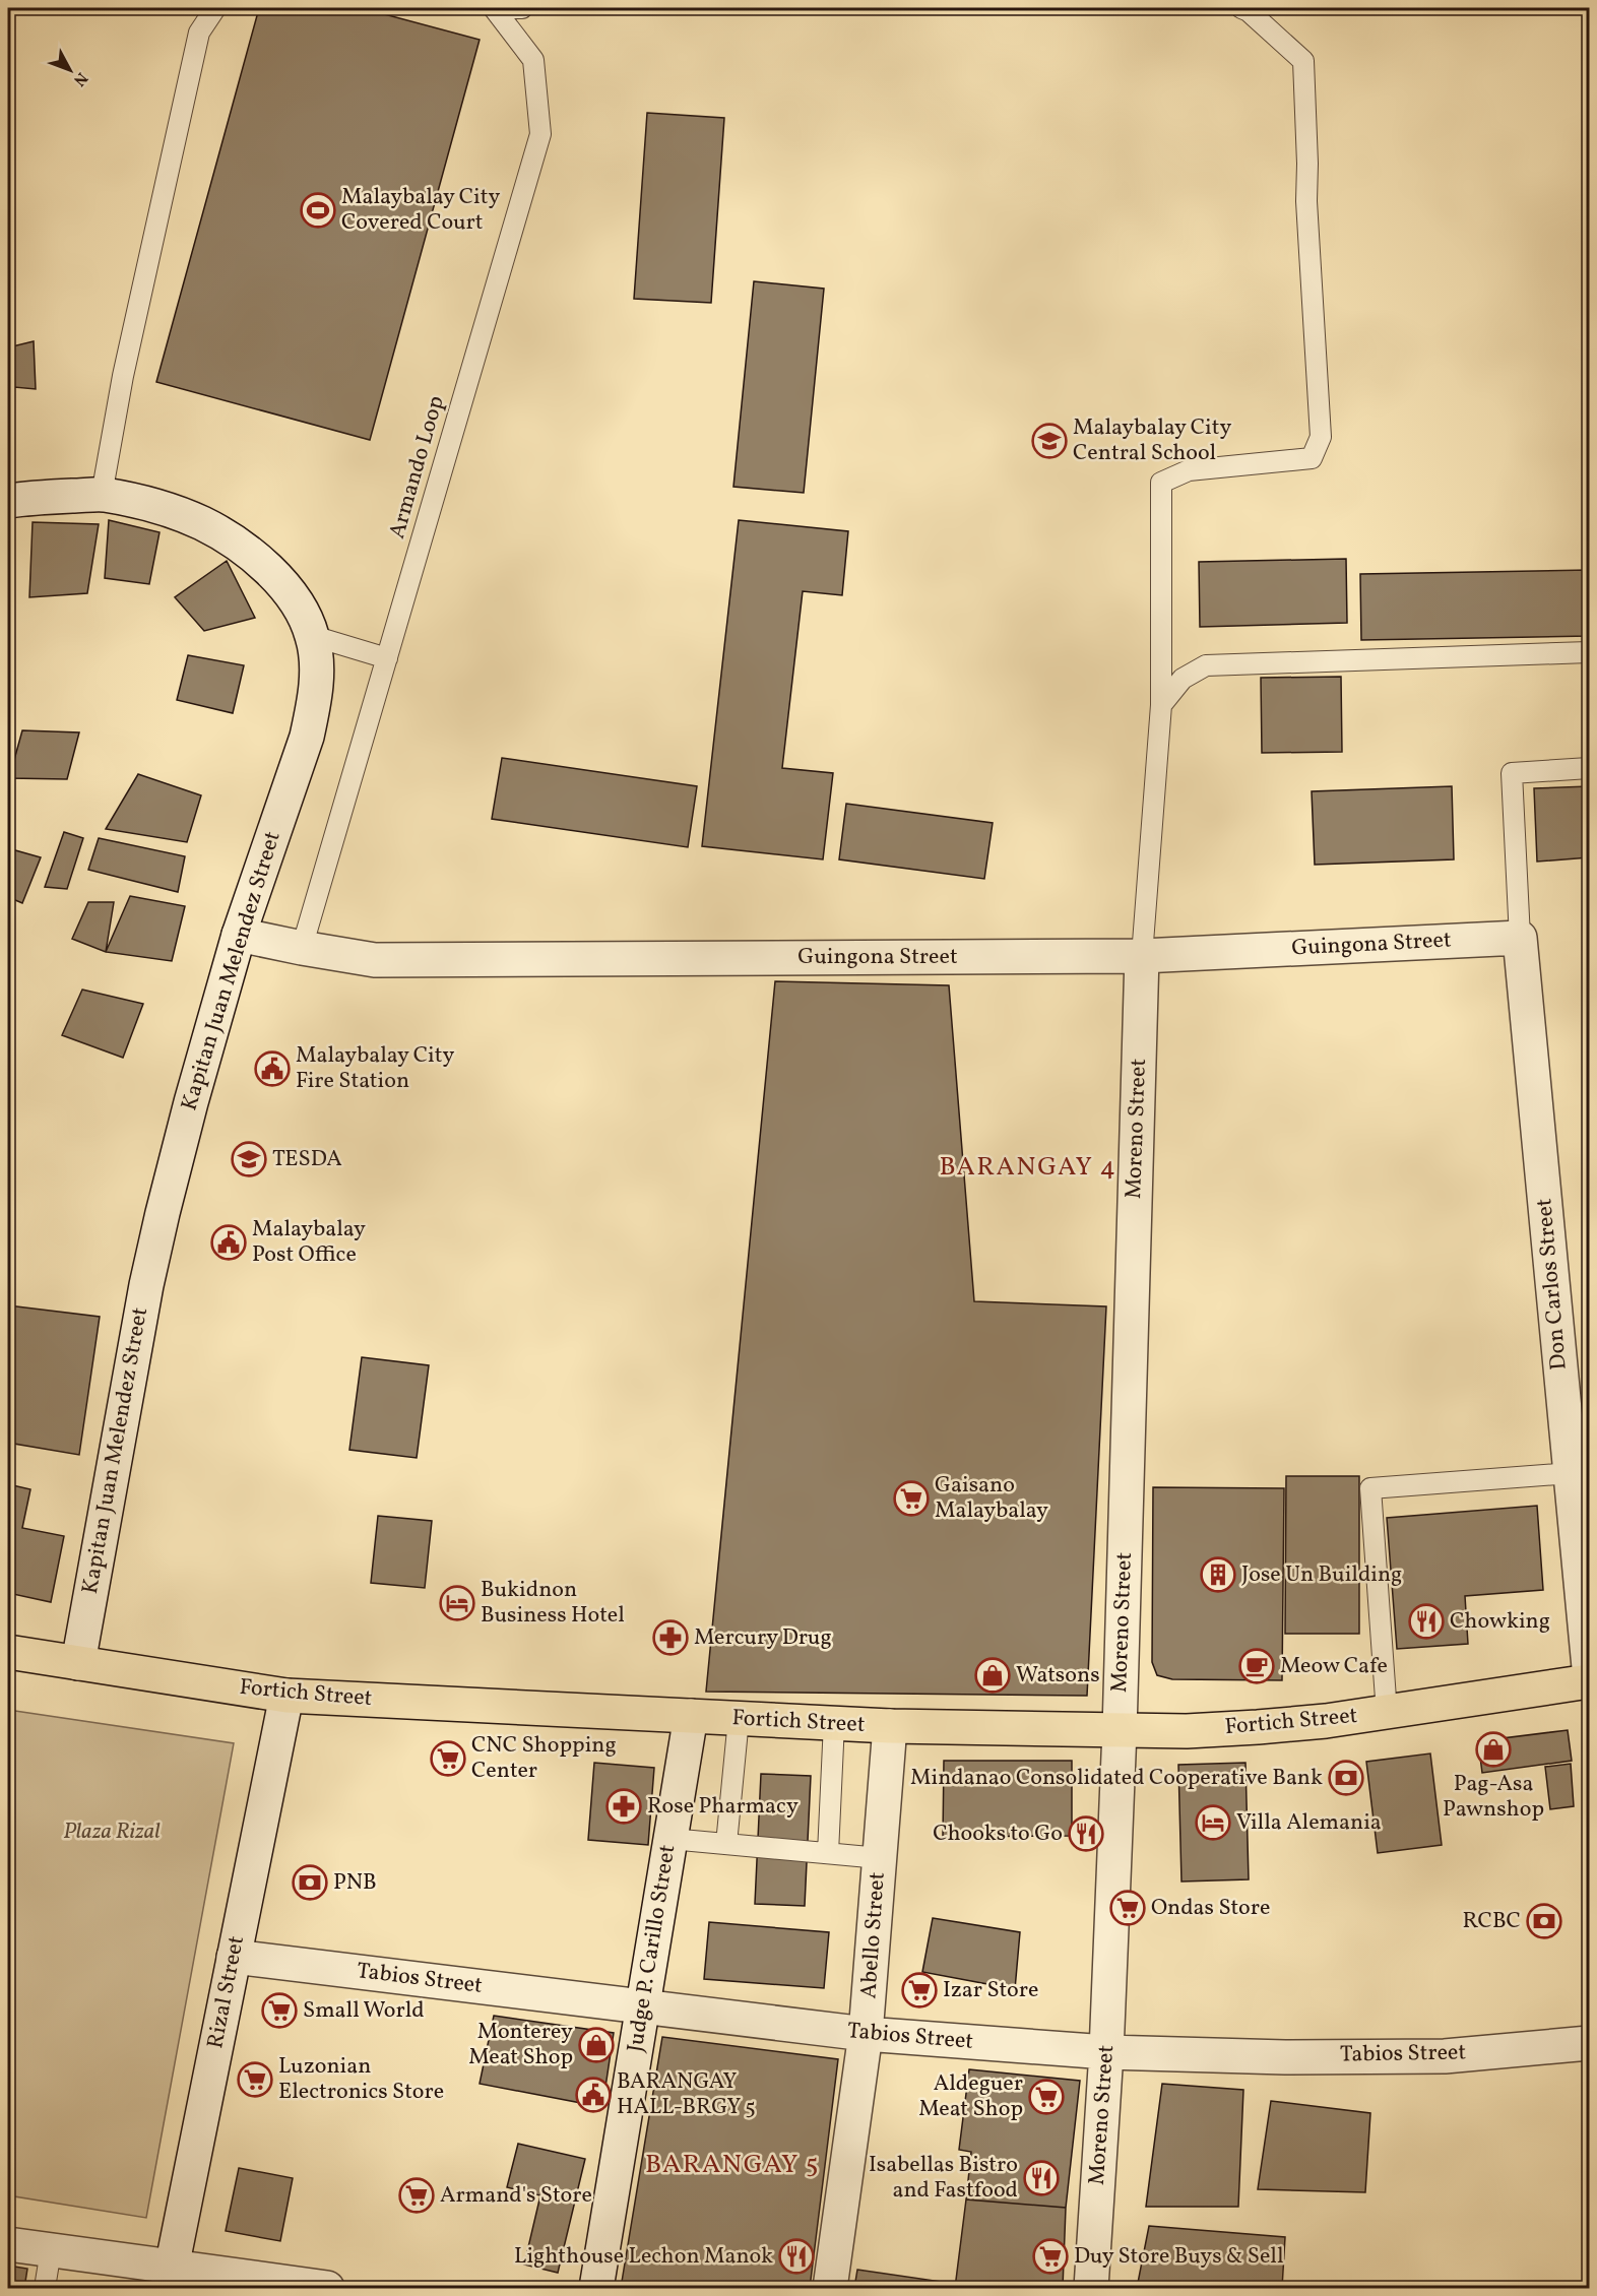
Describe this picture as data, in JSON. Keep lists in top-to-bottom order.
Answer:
{
  "streets": {
    "highway": ["Fortich Street"],
    "street": [
      "Guingona Street",
      "Kapitan Juan Melendez Street",
      "Moreno Street",
      "Don Carlos Street",
      "Abello Street",
      "Judge P. Carillo Street",
      "Tabios Street",
      "Rizal Street"
    ],
    "lane": ["Armando Loop"]
  },
  "crossings": [
    ["Armando Loop", "Guingona Street"],
    ["Guingona Street", "Kapitan Juan Melendez Street"],
    ["Guingona Street", "Moreno Street"],
    ["Guingona Street", "Don Carlos Street"],
    ["Kapitan Juan Melendez Street", "Fortich Street"],
    ["Moreno Street", "Fortich Street"],
    ["Moreno Street", "Tabios Street"],
    ["Fortich Street", "Abello Street"],
    ["Fortich Street", "Judge P. Carillo Street"],
    ["Fortich Street", "Rizal Street"],
    ["Abello Street", "Tabios Street"],
    ["Judge P. Carillo Street", "Tabios Street"],
    ["Tabios Street", "Rizal Street"]
  ],
  "districts": ["BARANGAY 4", "BARANGAY 5"],
  "parks": ["Plaza Rizal"],
  "places": {
    "sports": ["Malaybalay City Covered Court"],
    "school or university": ["Malaybalay City Central School", "TESDA"],
    "public building": ["Malaybalay City Fire Station", "Malaybalay Post Office", "BARANGAY HALL-BRGY 5"],
    "supermarket": [
      "Gaisano Malaybalay",
      "CNC Shopping Center",
      "Ondas Store",
      "Izar Store",
      "Small World",
      "Luzonian Electronics Store",
      "Aldeguer Meat Shop",
      "Armand's Store",
      "Duy Store Buys & Sell"
    ],
    "building": ["Jose Un Building"],
    "hotel": ["Bukidnon Business Hotel", "Villa Alemania"],
    "restaurant": [
      "Chowking",
      "Chooks to Go",
      "Isabellas Bistro and Fastfood",
      "Lighthouse Lechon Manok"
    ],
    "pharmacy": ["Mercury Drug", "Rose Pharmacy"],
    "cafe": ["Meow Cafe"],
    "shop": ["Watsons", "Pag-Asa Pawnshop", "Monterey Meat Shop"],
    "bank": ["Mindanao Consolidated Cooperative Bank", "PNB", "RCBC"]
  },
  "north": "bottom right"
}
